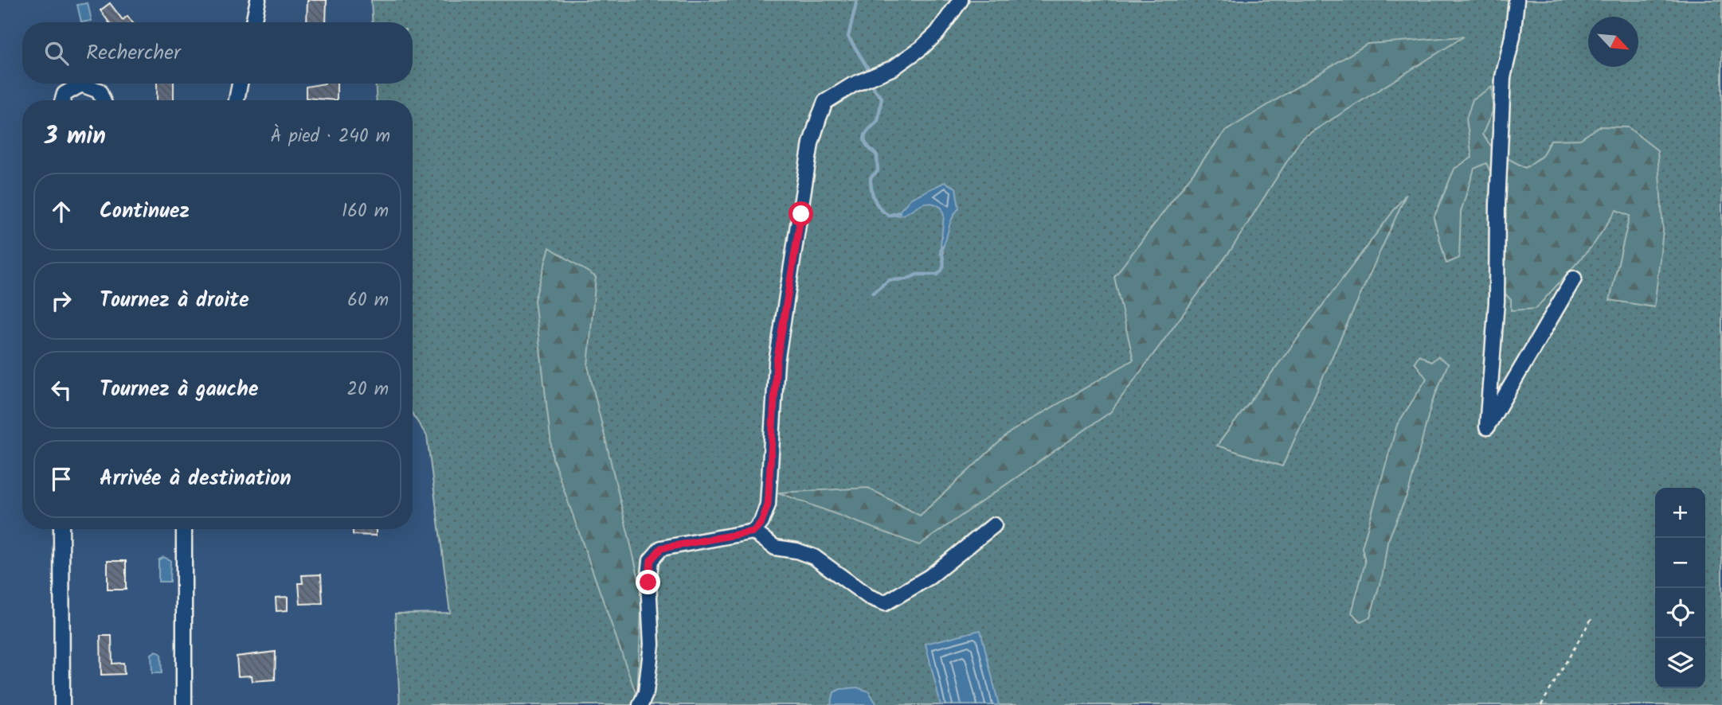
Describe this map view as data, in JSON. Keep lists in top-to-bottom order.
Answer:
{
  "north": "bottom right",
  "page": {
    "search": "Rechercher",
    "heading": ["3 min", "À pied · 240 m"],
    "list": [
      ["Continuez", "160 m"],
      ["Tournez à droite", "60 m"],
      ["Tournez à gauche", "20 m"],
      "Arrivée à destination"
    ],
    "map_buttons": ["+", "−"]
  }
}
